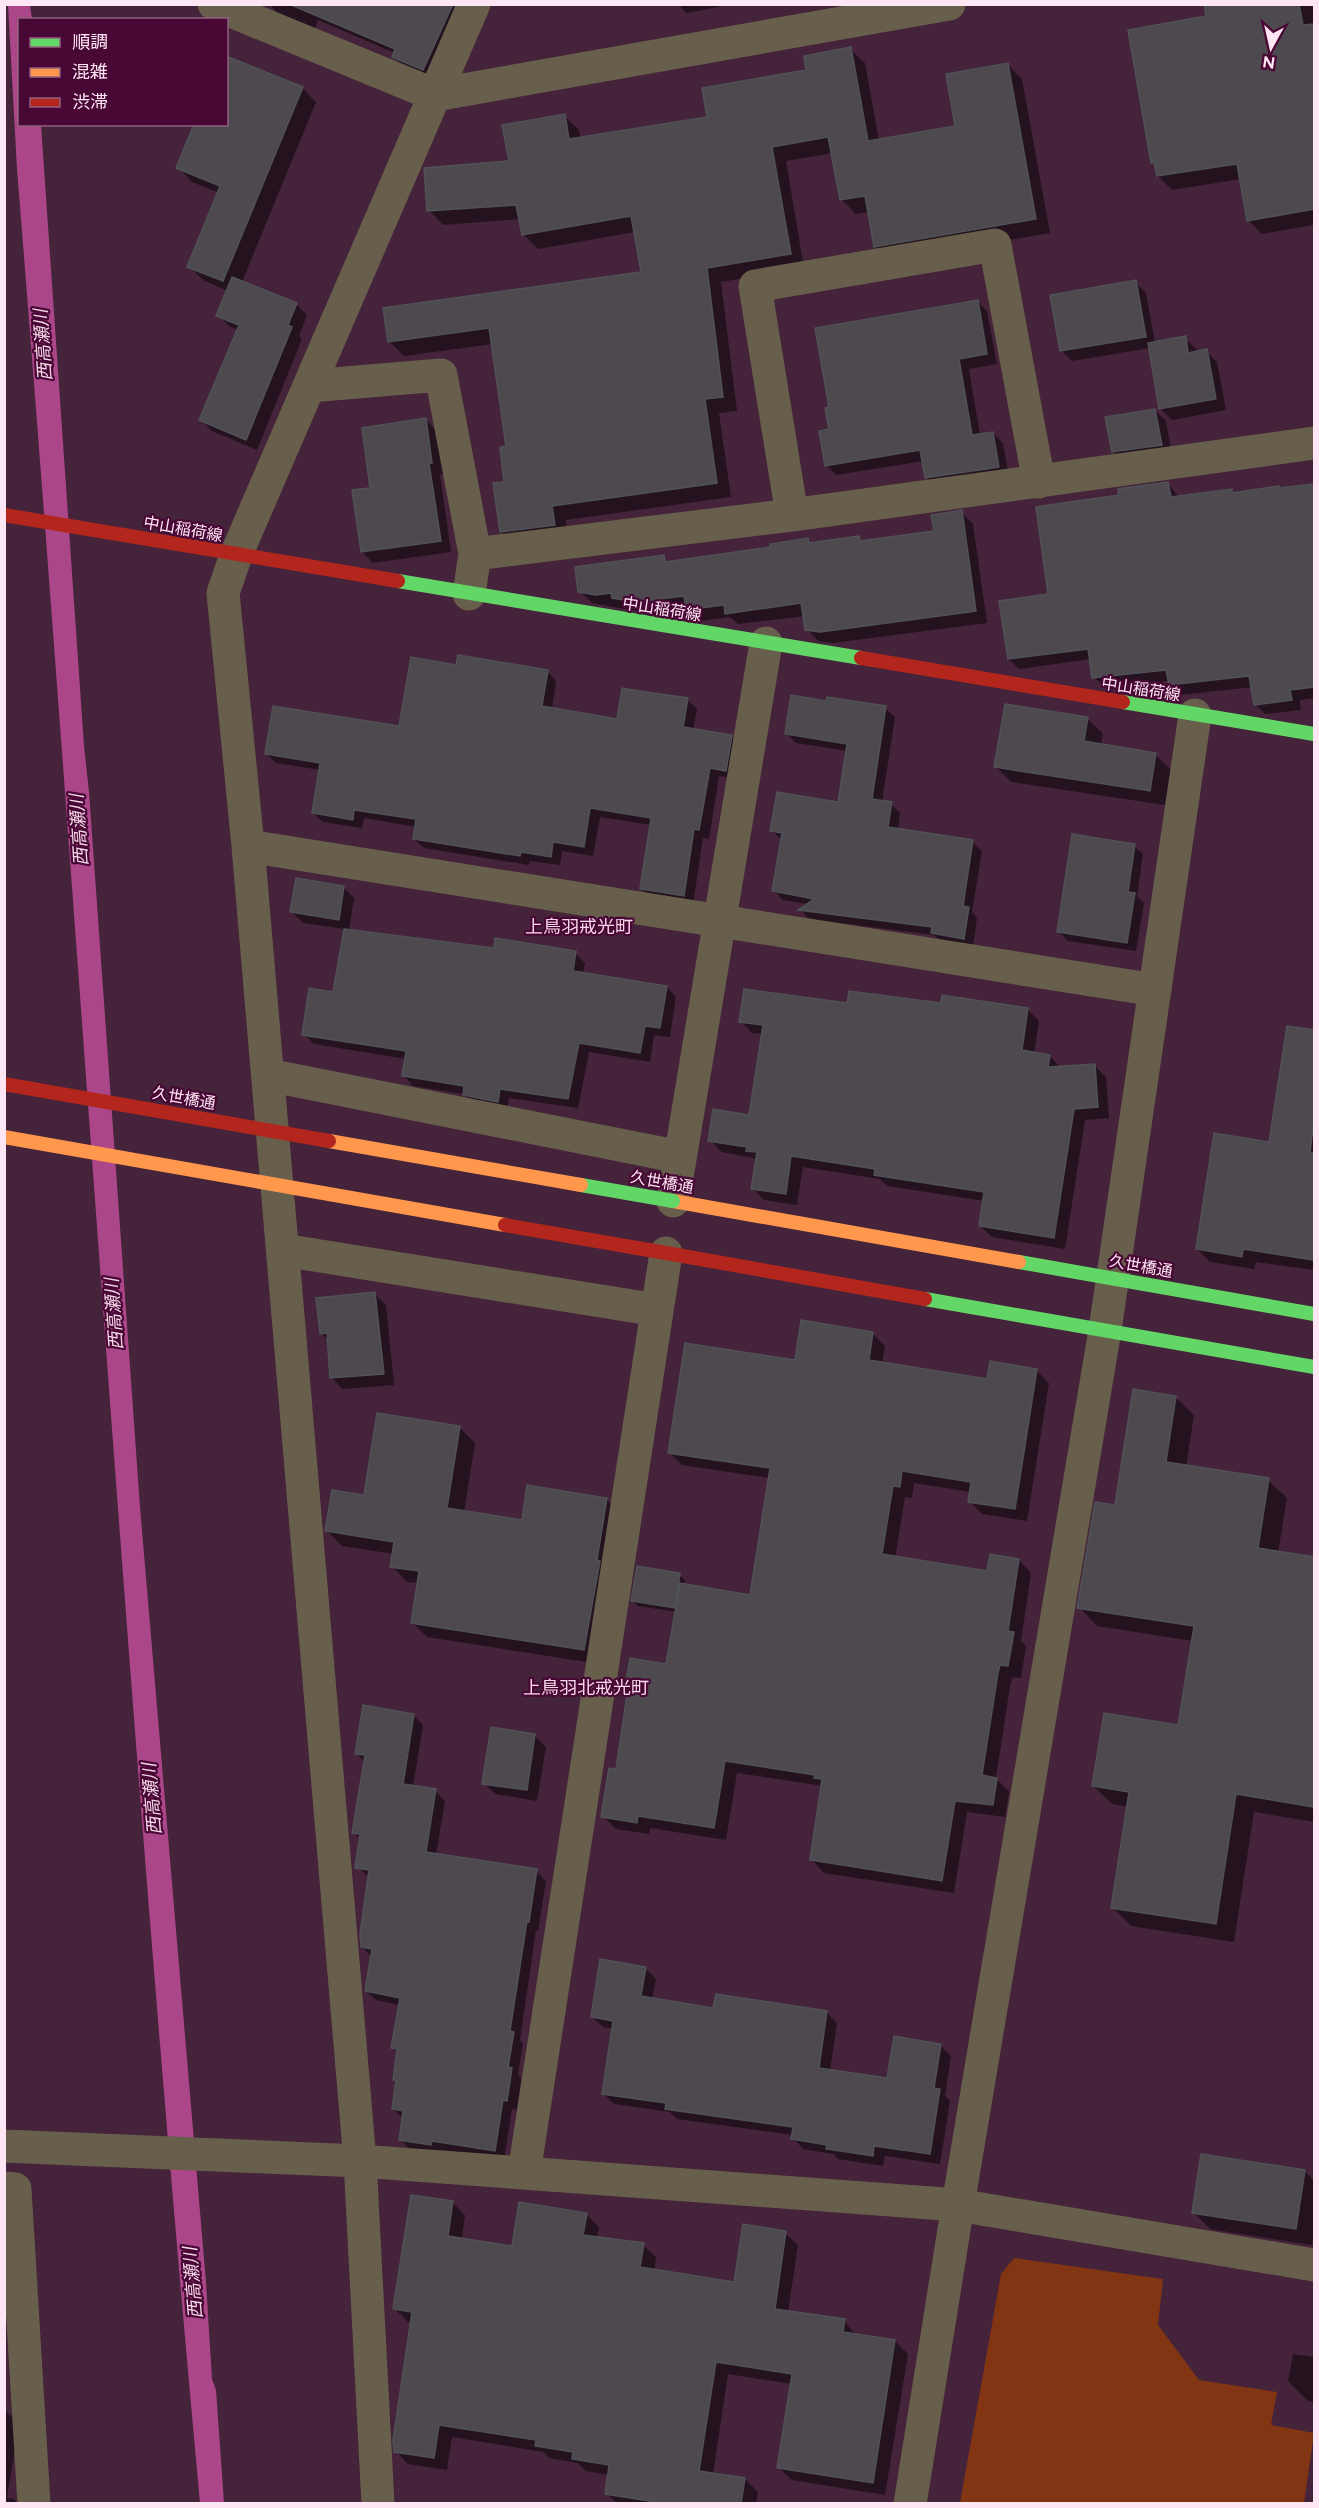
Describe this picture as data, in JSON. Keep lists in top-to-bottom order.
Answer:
{
  "streets": {
    "street": ["中山稲荷線", "久世橋通"]
  },
  "districts": ["上鳥羽戒光町", "上鳥羽北戒光町"],
  "water": ["西高瀬川"],
  "legend": ["順調", "混雑", "渋滞"],
  "north": "bottom"
}
